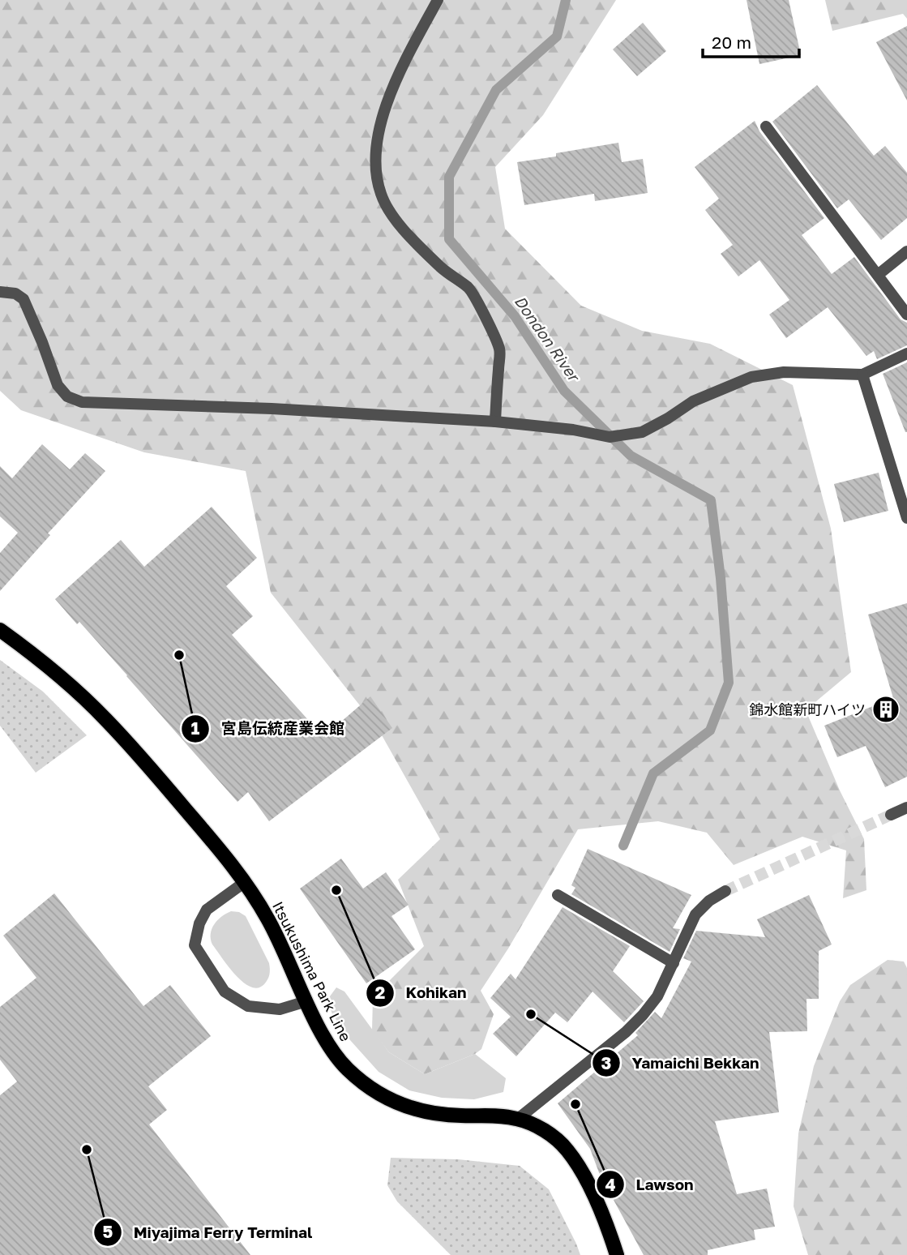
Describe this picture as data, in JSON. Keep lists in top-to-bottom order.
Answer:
{
  "streets": {
    "main road": ["Itsukushima Park Line"]
  },
  "water": ["Dondon River"],
  "places": {
    "other": [
      "宮島伝統産業会館",
      "Kohikan",
      "Yamaichi Bekkan",
      "Lawson",
      "Miyajima Ferry Terminal"
    ],
    "building": ["錦水館新町ハイツ"]
  },
  "scale_bar": "20 m"
}
